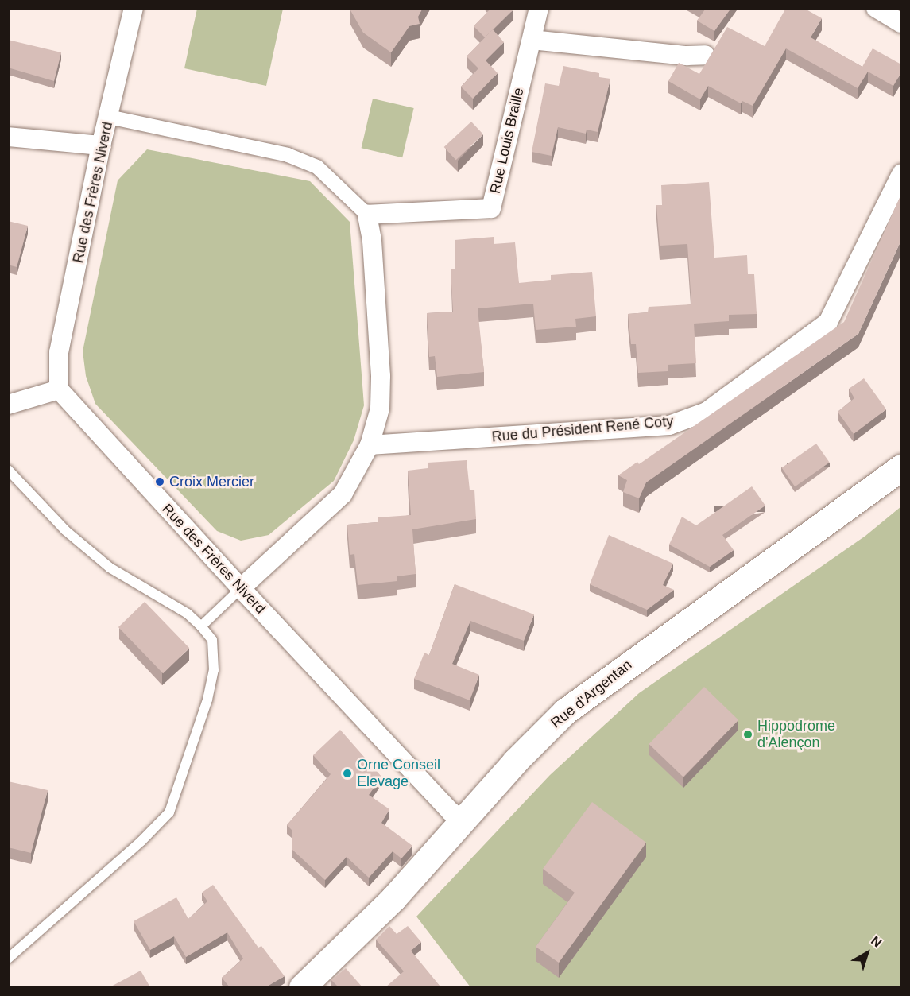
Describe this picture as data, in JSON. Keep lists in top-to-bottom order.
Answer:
{
  "streets": {
    "main road": ["Rue d'Argentan"],
    "street": ["Rue Louis Braille", "Rue des Frères Niverd", "Rue du Président René Coty"]
  },
  "crossings": [
    ["Rue des Frères Niverd", "Rue d'Argentan"]
  ],
  "places": ["Croix Mercier", "Hippodrome d'Alençon", "Orne Conseil Elevage"],
  "north": "top right"
}
